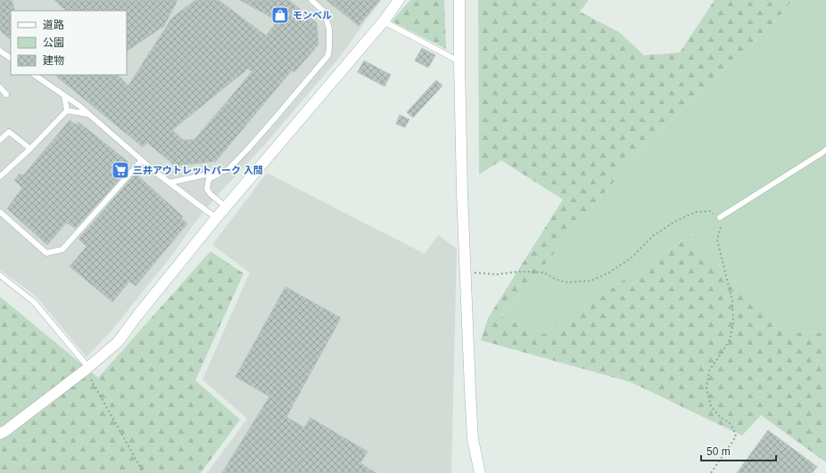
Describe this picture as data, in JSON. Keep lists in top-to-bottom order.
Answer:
{
  "places": {
    "shop": ["モンベル"],
    "supermarket": ["三井アウトレットパーク 入間"]
  },
  "legend": ["道路", "公園", "建物"],
  "scale_bar": "50 m"
}
